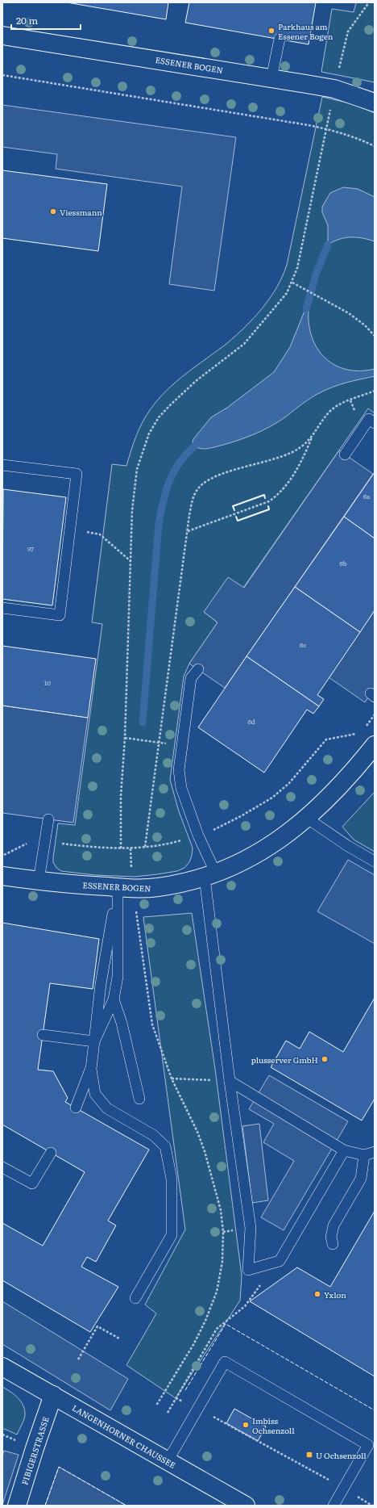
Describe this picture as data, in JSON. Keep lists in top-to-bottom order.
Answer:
{
  "streets": {
    "street": ["ESSENER BOGEN", "LANGENHORNER CHAUSSEE", "FIBIGERSTRASSE"]
  },
  "crossings": [
    ["LANGENHORNER CHAUSSEE", "FIBIGERSTRASSE"]
  ],
  "places": {
    "other": [
      "Parkhaus am Essener Bogen",
      "Viessmann",
      "plusserver GmbH",
      "Yxlon",
      "Imbiss Ochsenzoll"
    ],
    "transit": ["U Ochsenzoll"]
  },
  "house_numbers": [
    "6a",
    "97",
    "6b",
    "6c",
    "10",
    "6d"
  ],
  "scale_bar": "20 m"
}
